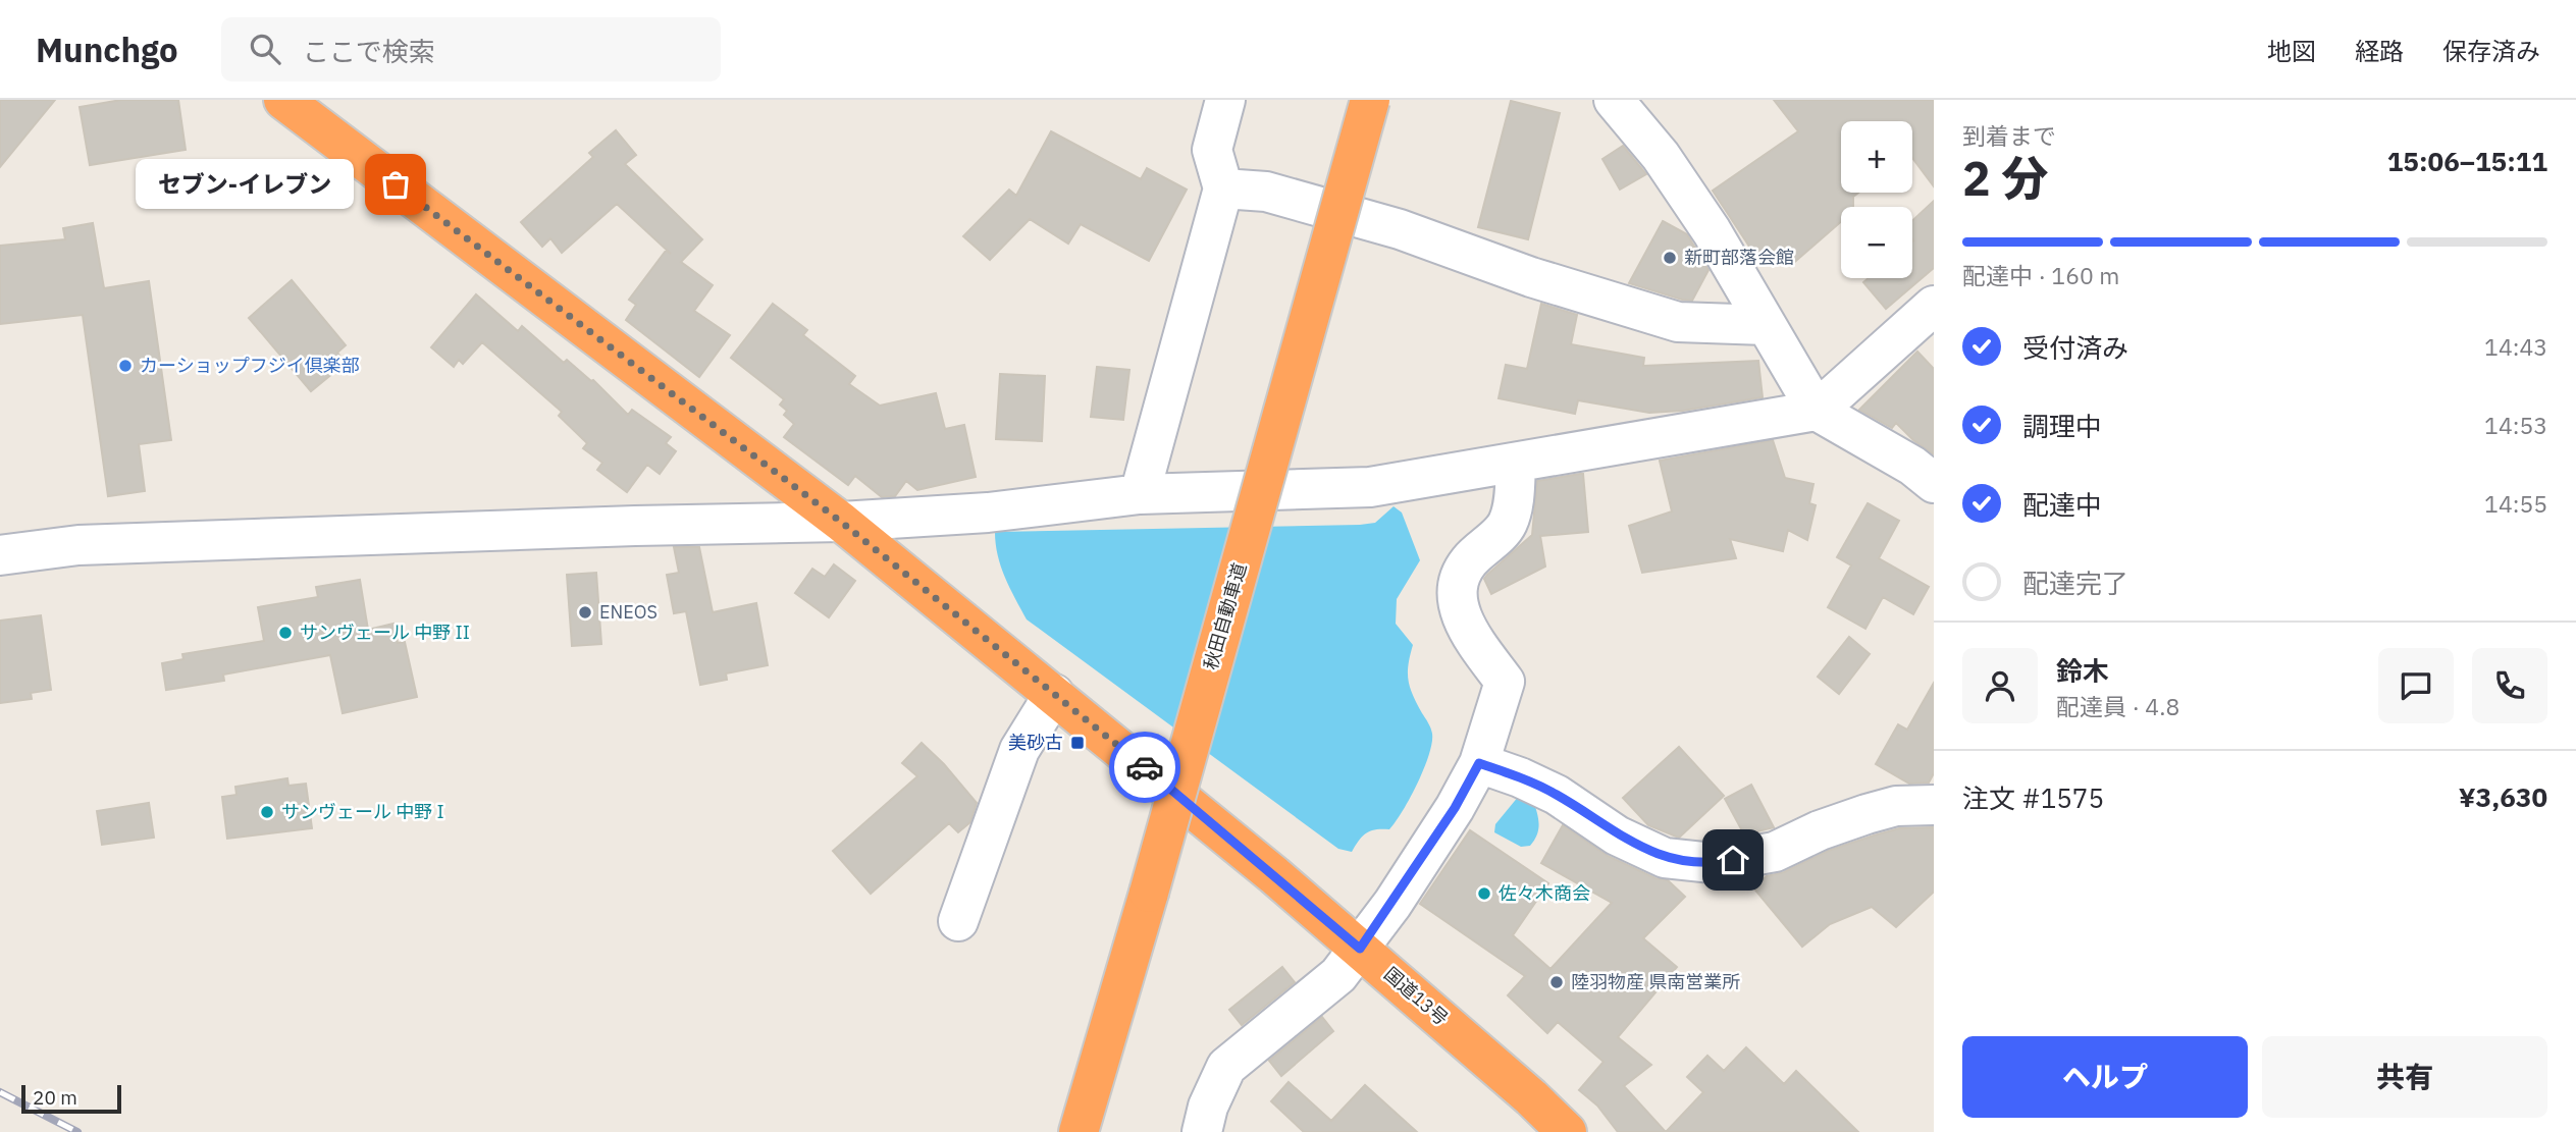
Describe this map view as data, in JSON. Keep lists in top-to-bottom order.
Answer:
{
  "streets": {
    "highway": ["秋田自動車道", "国道13号"]
  },
  "places": {
    "other": [
      "セブン-イレブン",
      "新町部落会館",
      "カーショップフジイ倶楽部",
      "ENEOS",
      "サンヴェール 中野 II",
      "サンヴェール 中野 I",
      "佐々木商会",
      "陸羽物産 県南営業所"
    ],
    "transit": ["美砂古"]
  },
  "scale_bar": "20 m",
  "page": {
    "header": "Munchgo",
    "search": "ここで検索",
    "nav": ["地図", "経路", "保存済み"],
    "heading": ["2 分", "到着まで", "15:06–15:11"],
    "panel": [
      "鈴木",
      "配達員 · 4.8",
      "注文 #1575",
      "¥3,630"
    ],
    "map_buttons": ["+", "−"],
    "bubble": "セブン-イレブン",
    "bar": "配達中 · 160 m",
    "list": [
      ["受付済み", "14:43"],
      ["調理中", "14:53"],
      ["配達中", "14:55"],
      "配達完了"
    ],
    "buttons": ["ヘルプ", "共有"],
    "scale": "20 m"
  }
}
